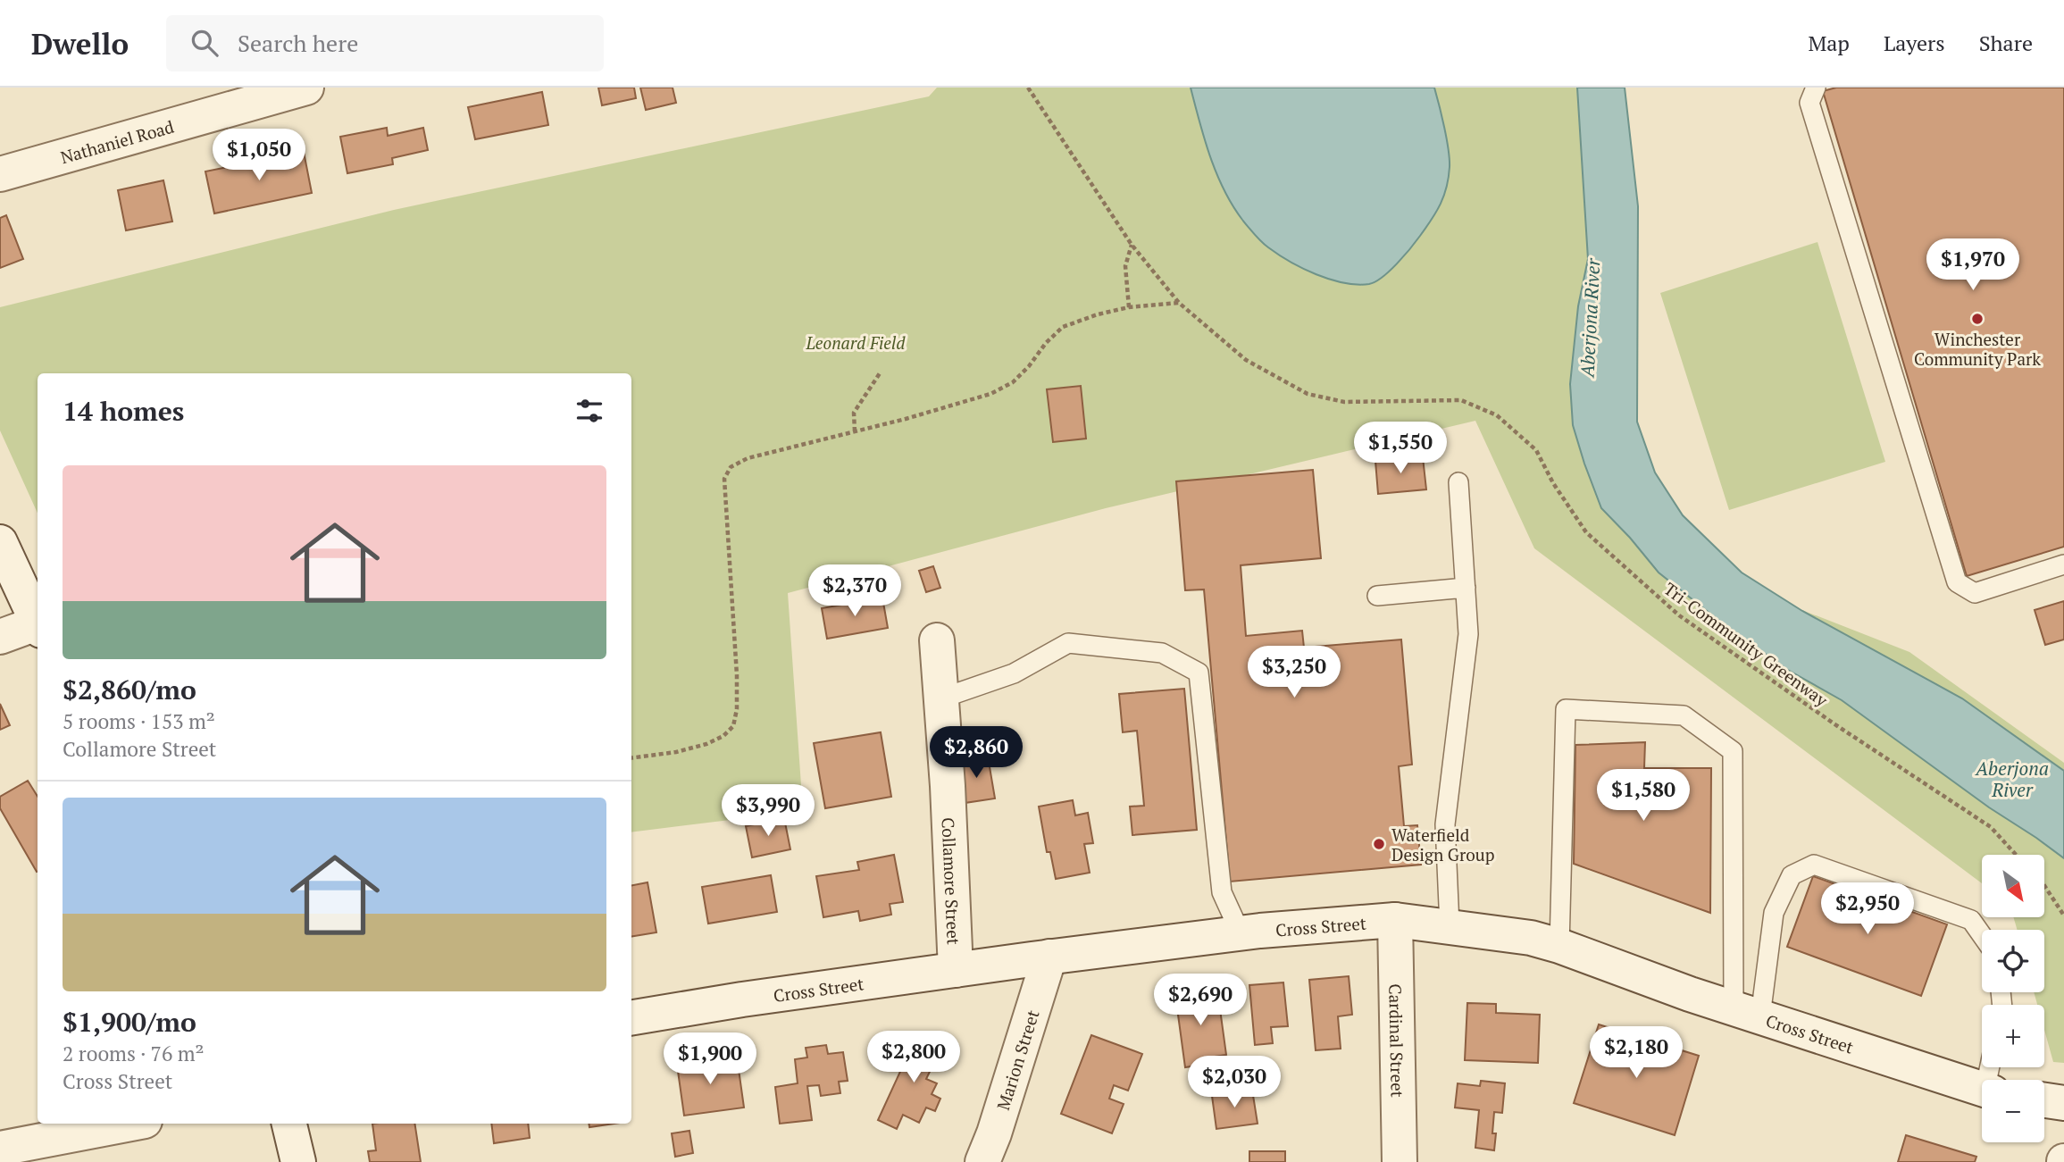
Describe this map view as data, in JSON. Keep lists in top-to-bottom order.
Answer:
{
  "streets": {
    "street": [
      "Nathaniel Road",
      "Collamore Street",
      "Cross Street",
      "Cardinal Street",
      "Marion Street"
    ],
    "path": ["Tri-Community Greenway"]
  },
  "crossings": [
    ["Collamore Street", "Cross Street"],
    ["Cross Street", "Cardinal Street"],
    ["Cross Street", "Marion Street"]
  ],
  "water": ["Aberjona River"],
  "parks": ["Leonard Field"],
  "places": ["Winchester Community Park", "Waterfield Design Group"],
  "north": "bottom right",
  "page": {
    "header": "Dwello",
    "search": "Search here",
    "nav": ["Map", "Layers", "Share"],
    "price": [
      "$1,050",
      "$1,970",
      "$1,550",
      "$2,370",
      "$3,250",
      "$2,860",
      "$1,580",
      "$3,990",
      "$2,950",
      "$2,690",
      "$2,180",
      "$2,800",
      "$1,900",
      "$2,030"
    ],
    "heading": "14 homes",
    "list": [
      {
        "name": "$2,860/mo",
        "note": "5 rooms · 153 m² · Collamore Street"
      },
      {
        "name": "$1,900/mo",
        "note": "2 rooms · 76 m² · Cross Street"
      }
    ],
    "map_buttons": ["+", "−"]
  }
}
